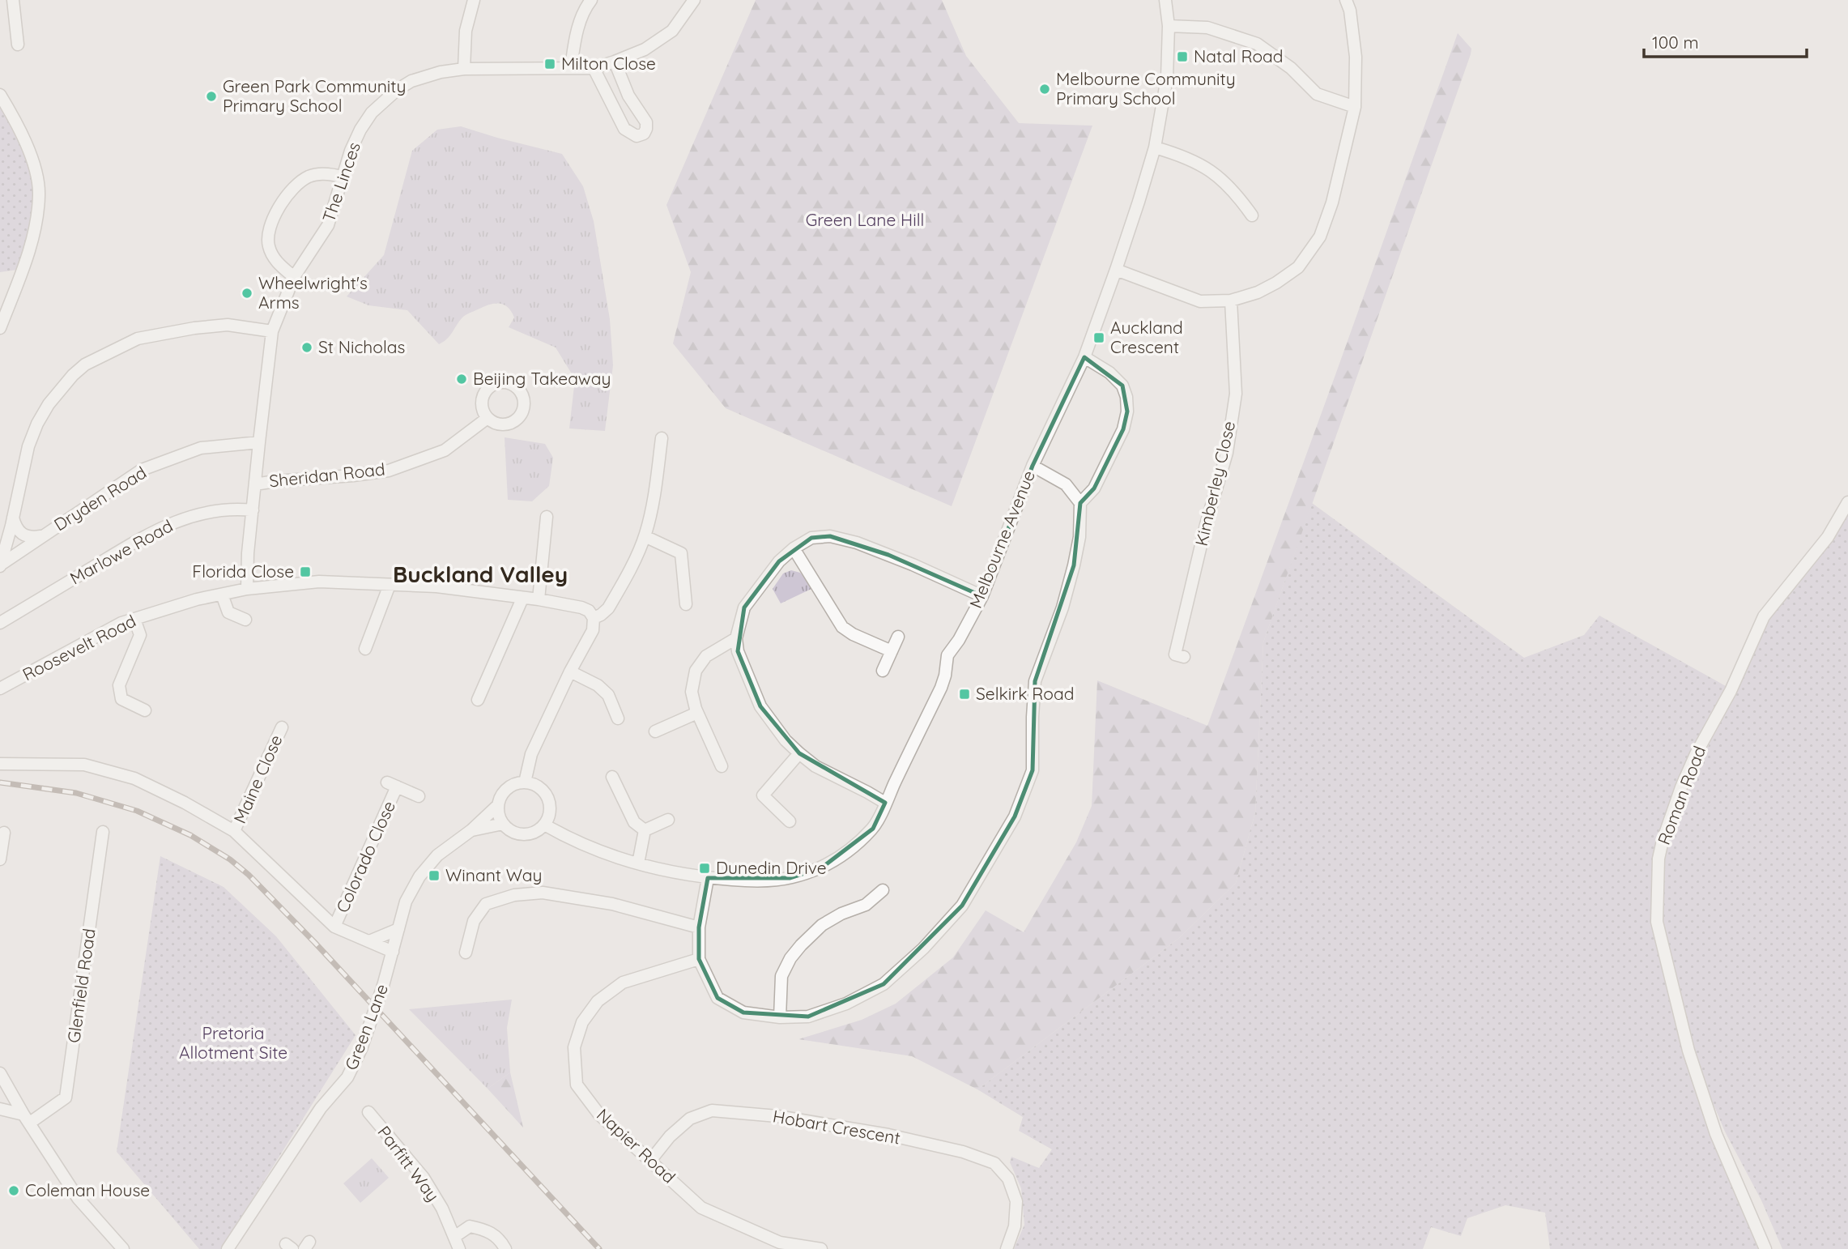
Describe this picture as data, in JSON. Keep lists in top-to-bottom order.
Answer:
{
  "streets": {
    "street": [
      "The Linces",
      "Sheridan Road",
      "Kimberley Close",
      "Dryden Road",
      "Melbourne Avenue",
      "Marlowe Road",
      "Roosevelt Road",
      "Maine Close",
      "Roman Road",
      "Colorado Close",
      "Glenfield Road",
      "Green Lane",
      "Hobart Crescent",
      "Napier Road",
      "Parfitt Way"
    ]
  },
  "crossings": [
    ["The Linces", "Sheridan Road"],
    ["The Linces", "Dryden Road"],
    ["The Linces", "Marlowe Road"],
    ["The Linces", "Roosevelt Road"],
    ["Melbourne Avenue", "Green Lane"],
    ["Hobart Crescent", "Napier Road"]
  ],
  "districts": ["Buckland Valley"],
  "parks": ["Green Lane Hill", "Pretoria Allotment Site"],
  "places": {
    "transit": [
      "Natal Road",
      "Milton Close",
      "Auckland Crescent",
      "Florida Close",
      "Selkirk Road",
      "Dunedin Drive",
      "Winant Way"
    ],
    "other": [
      "Melbourne Community Primary School",
      "Green Park Community Primary School",
      "Wheelwright's Arms",
      "St Nicholas",
      "Beijing Takeaway",
      "Coleman House"
    ]
  },
  "scale_bar": "100 m"
}
